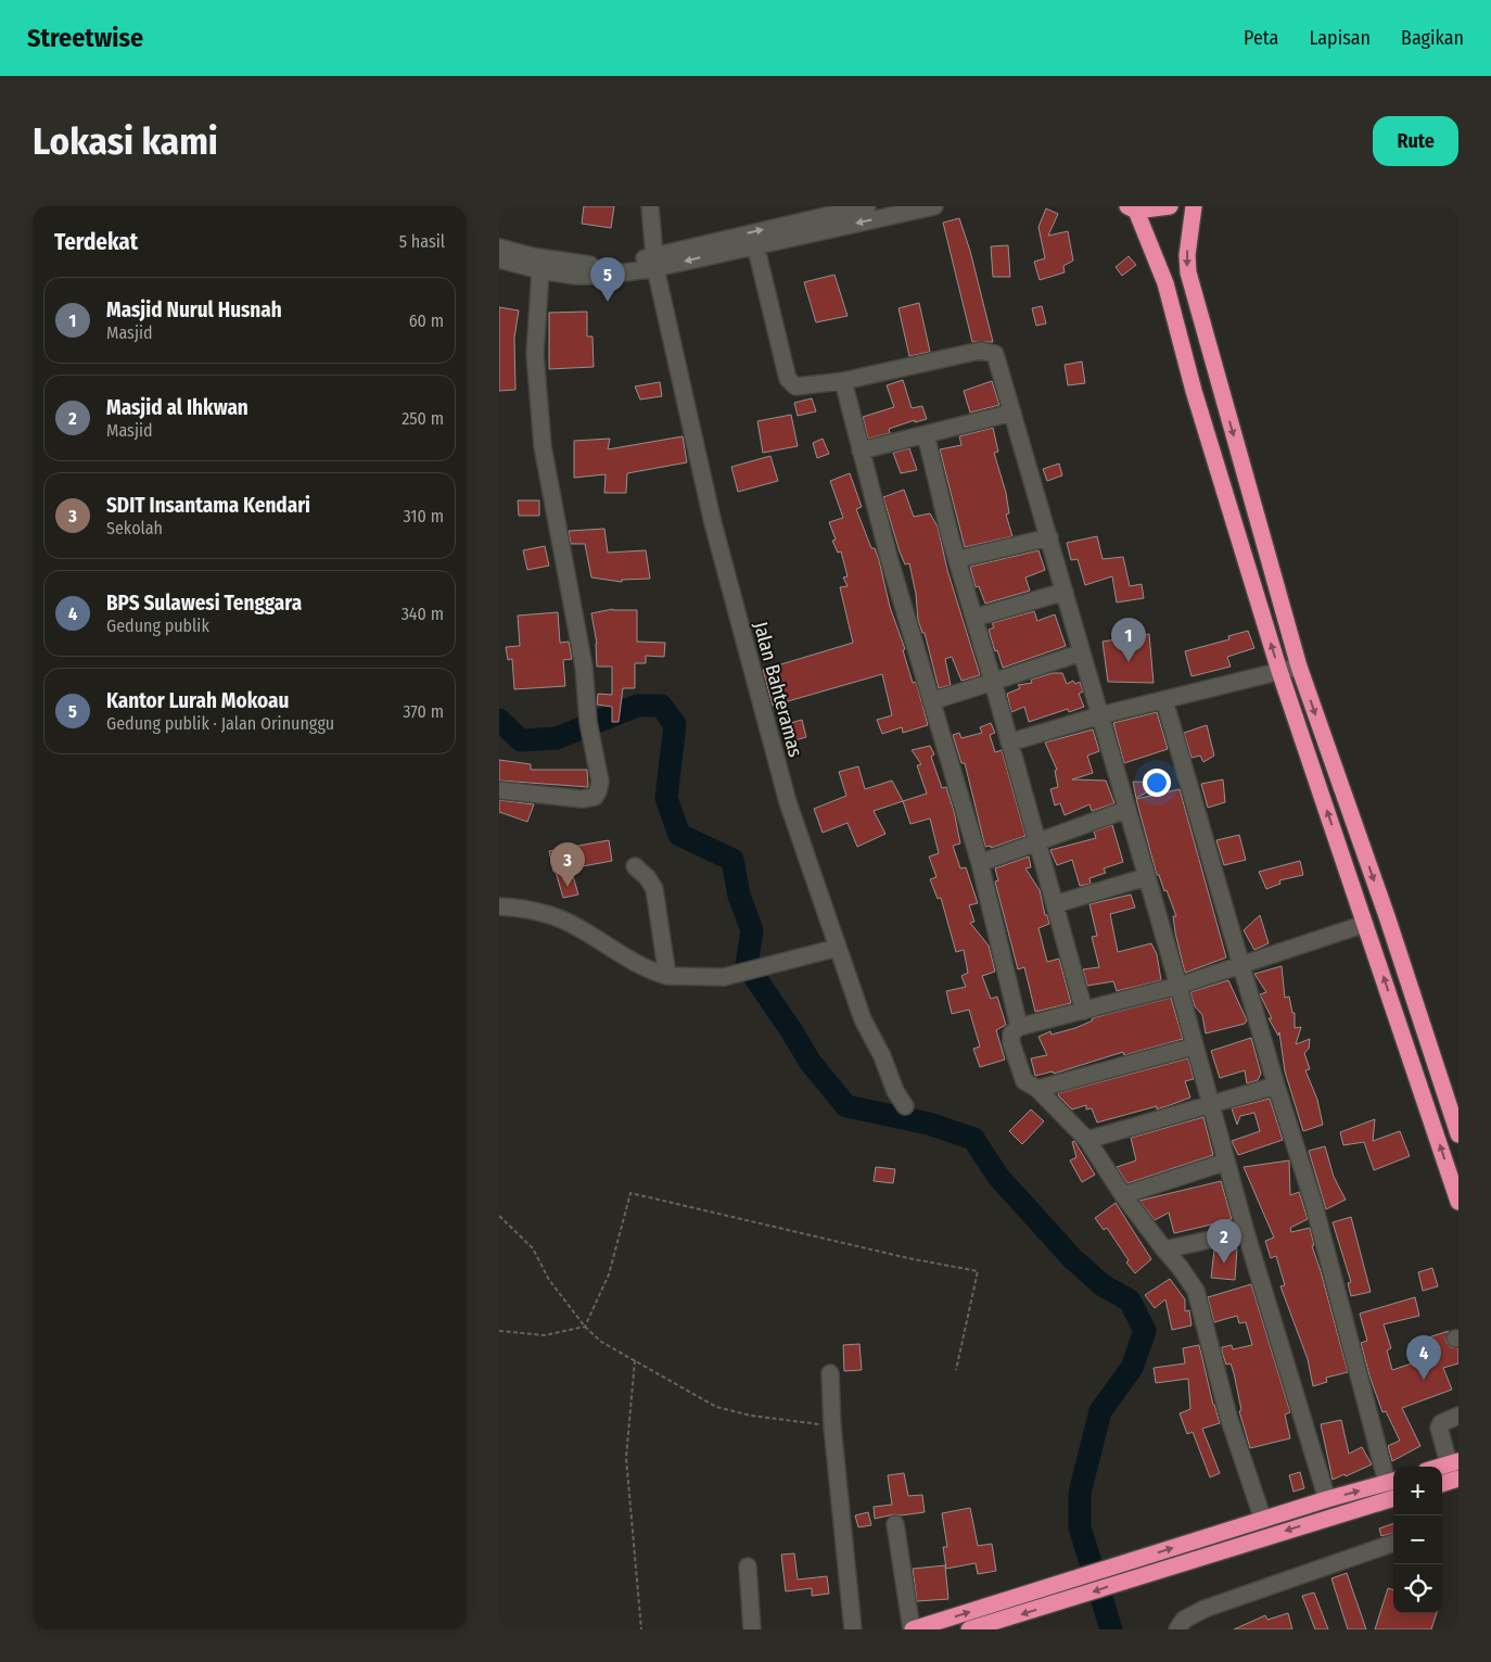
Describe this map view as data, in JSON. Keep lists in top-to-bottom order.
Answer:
{
  "streets": {
    "street": ["Jalan Bahteramas"]
  },
  "page": {
    "header": "Streetwise",
    "nav": ["Peta", "Lapisan", "Bagikan"],
    "buttons": "Rute",
    "title": "Lokasi kami",
    "heading": ["Terdekat", "5 hasil"],
    "pins": [
      "5",
      "1",
      "3",
      "2",
      "4"
    ],
    "list": [
      {
        "mark": "1",
        "name": "Masjid Nurul Husnah",
        "note": "Masjid",
        "value": "60 m"
      },
      {
        "mark": "2",
        "name": "Masjid al Ihkwan",
        "note": "Masjid",
        "value": "250 m"
      },
      {
        "mark": "3",
        "name": "SDIT Insantama Kendari",
        "note": "Sekolah",
        "value": "310 m"
      },
      {
        "mark": "4",
        "name": "BPS Sulawesi Tenggara",
        "note": "Gedung publik",
        "value": "340 m"
      },
      {
        "mark": "5",
        "name": "Kantor Lurah Mokoau",
        "note": "Gedung publik · Jalan Orinunggu",
        "value": "370 m"
      }
    ],
    "map_buttons": ["+", "−"]
  }
}
